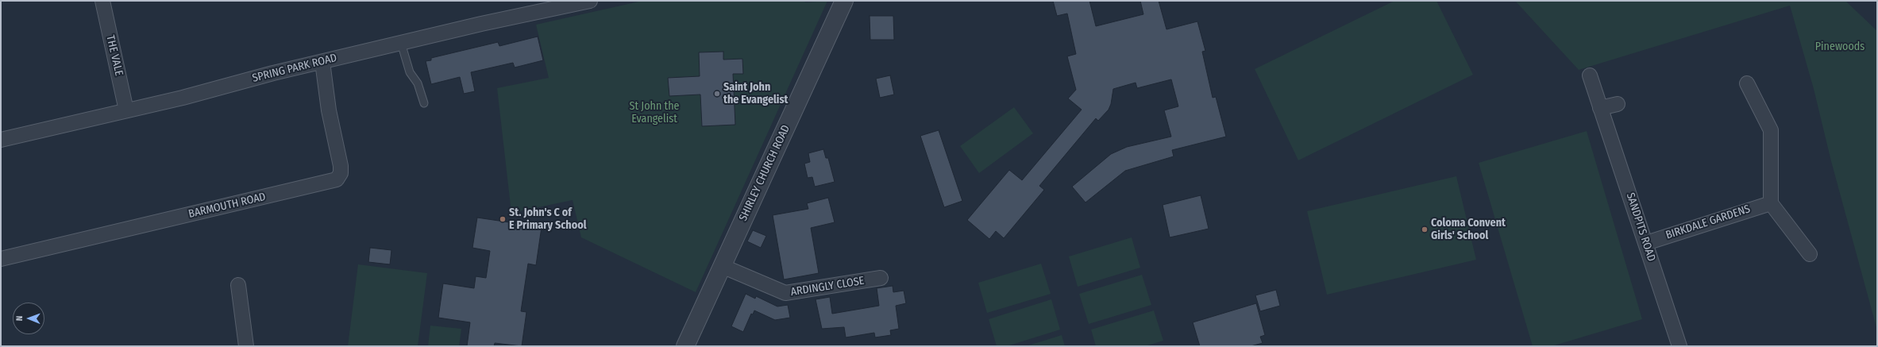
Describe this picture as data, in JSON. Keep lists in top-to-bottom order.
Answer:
{
  "streets": {
    "street": [
      "THE VALE",
      "SPRING PARK ROAD",
      "SHIRLEY CHURCH ROAD",
      "BARMOUTH ROAD",
      "BIRKDALE GARDENS",
      "SANDPITS ROAD",
      "ARDINGLY CLOSE"
    ]
  },
  "crossings": [
    ["THE VALE", "SPRING PARK ROAD"],
    ["SPRING PARK ROAD", "BARMOUTH ROAD"],
    ["SHIRLEY CHURCH ROAD", "ARDINGLY CLOSE"],
    ["BIRKDALE GARDENS", "SANDPITS ROAD"]
  ],
  "parks": ["Pinewoods", "St John the Evangelist"],
  "places": ["Saint John the Evangelist", "St. John's C of E Primary School", "Coloma Convent Girls' School"],
  "north": "left"
}
